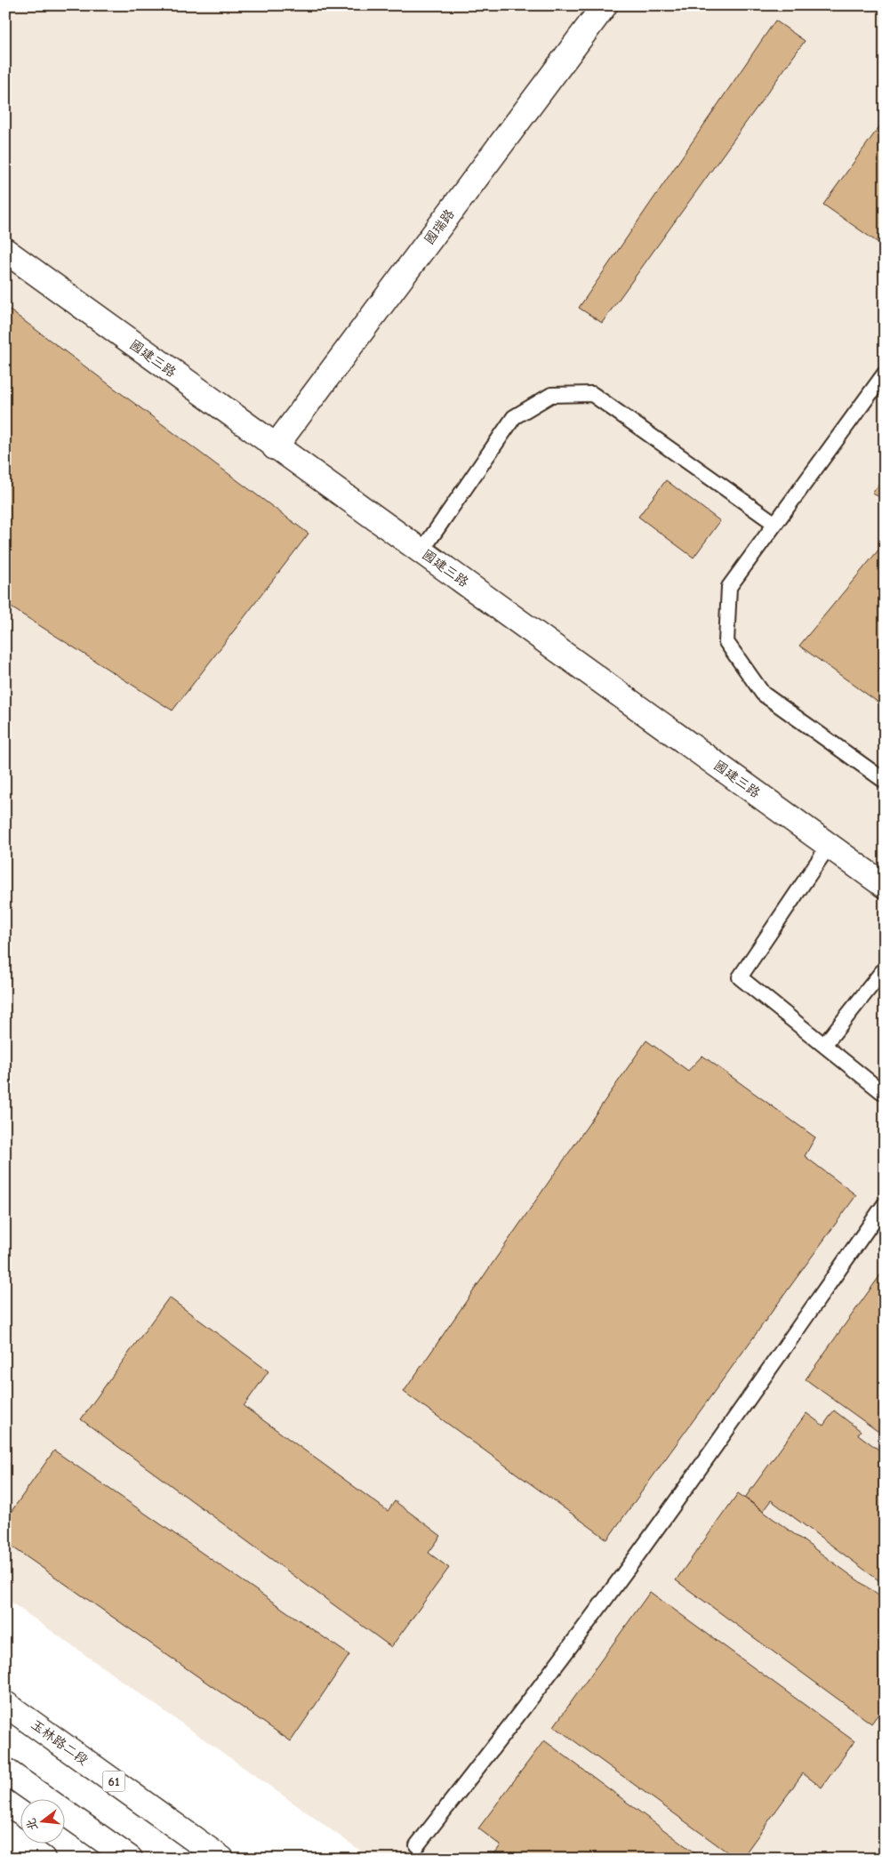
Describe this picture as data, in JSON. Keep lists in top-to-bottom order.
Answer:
{
  "streets": {
    "main road": [
      "國瑞路",
      "國建三路",
      "玉林路二段",
      "61"
    ]
  },
  "crossings": [
    ["國瑞路", "國建三路"]
  ],
  "north": "left"
}
